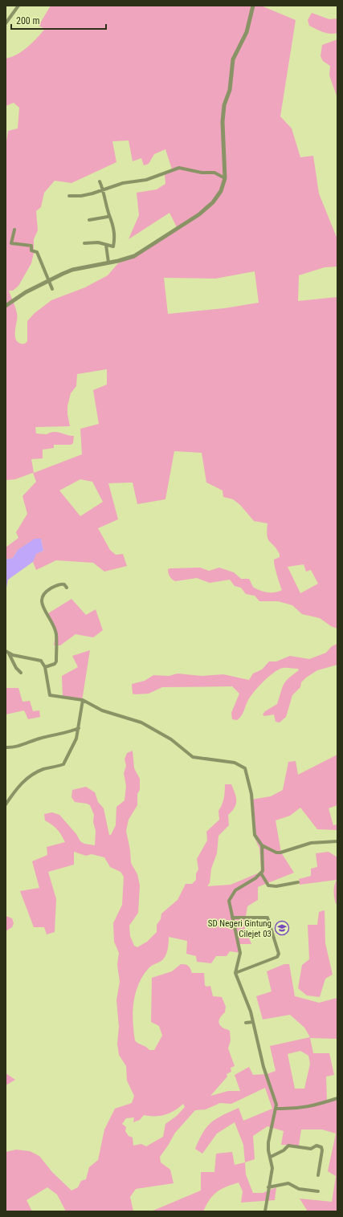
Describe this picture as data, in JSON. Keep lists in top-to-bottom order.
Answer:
{
  "places": {
    "school or university": ["SD Negeri Gintung Cilejet 03"]
  },
  "scale_bar": "200 m"
}
